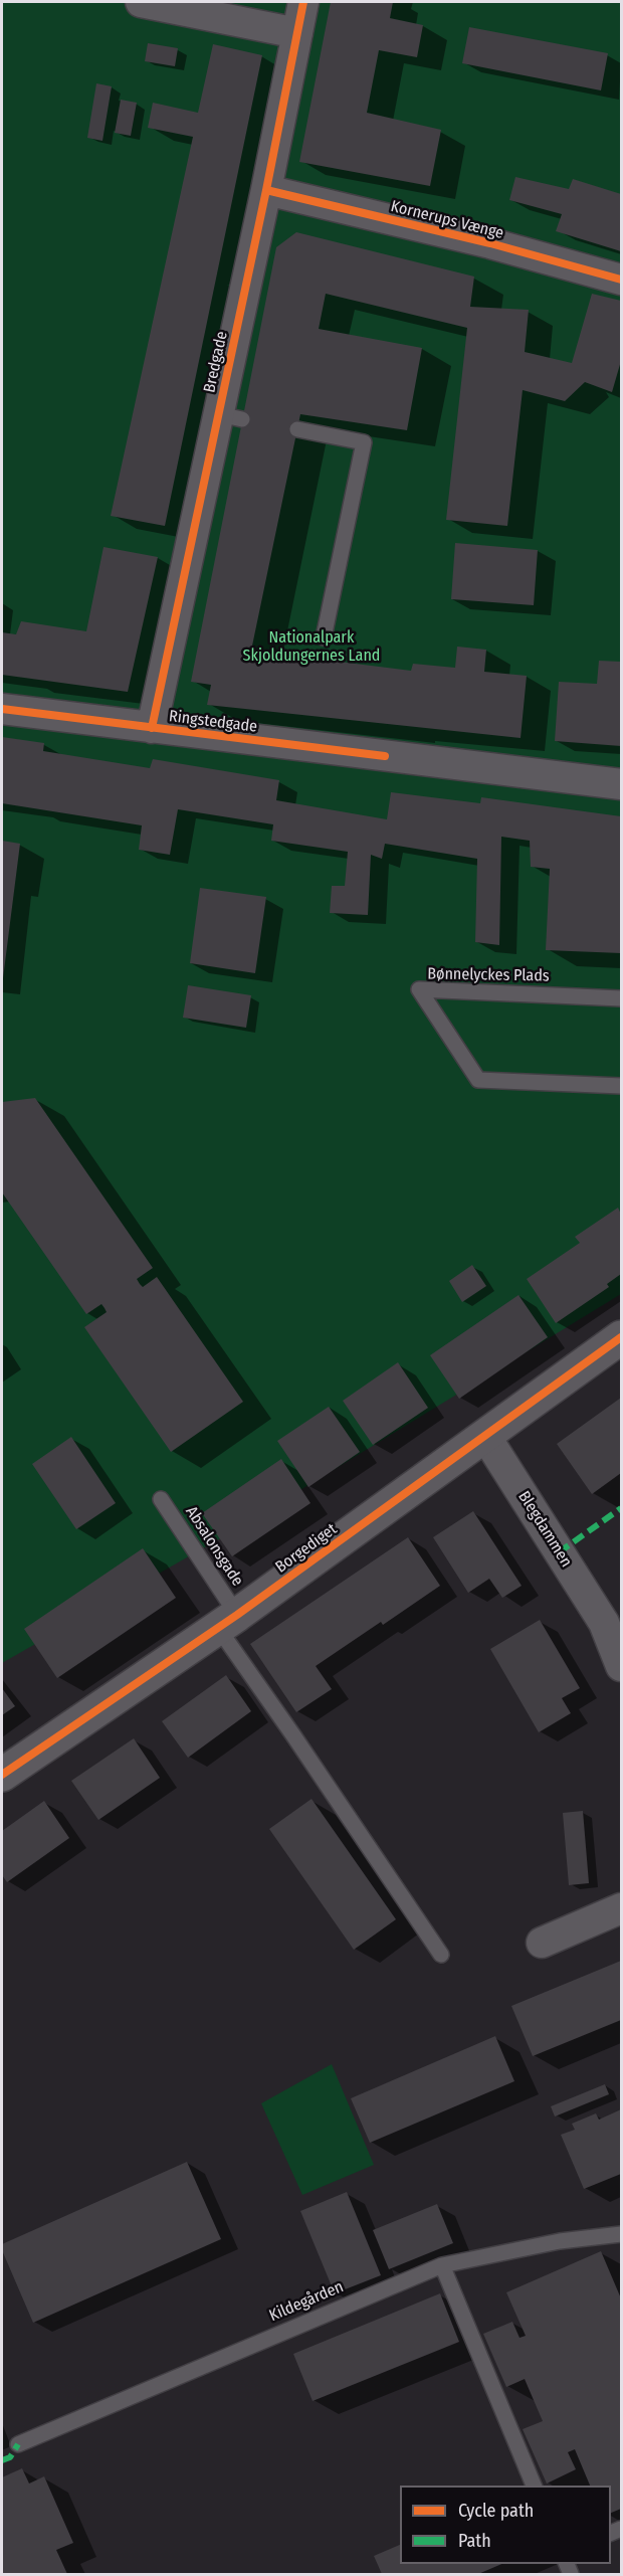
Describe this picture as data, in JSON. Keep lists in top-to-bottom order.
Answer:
{
  "streets": {
    "main road": ["Borgediget"],
    "street": [
      "Kornerups Vænge",
      "Bredgade",
      "Ringstedgade",
      "Blegdammen"
    ],
    "lane": ["Bønnelyckes Plads", "Absalonsgade", "Kildegården"]
  },
  "crossings": [
    ["Kornerups Vænge", "Bredgade"],
    ["Bredgade", "Ringstedgade"],
    ["Blegdammen", "Borgediget"],
    ["Absalonsgade", "Borgediget"]
  ],
  "parks": ["Nationalpark Skjoldungernes Land"],
  "legend": ["Cycle path", "Path"]
}
